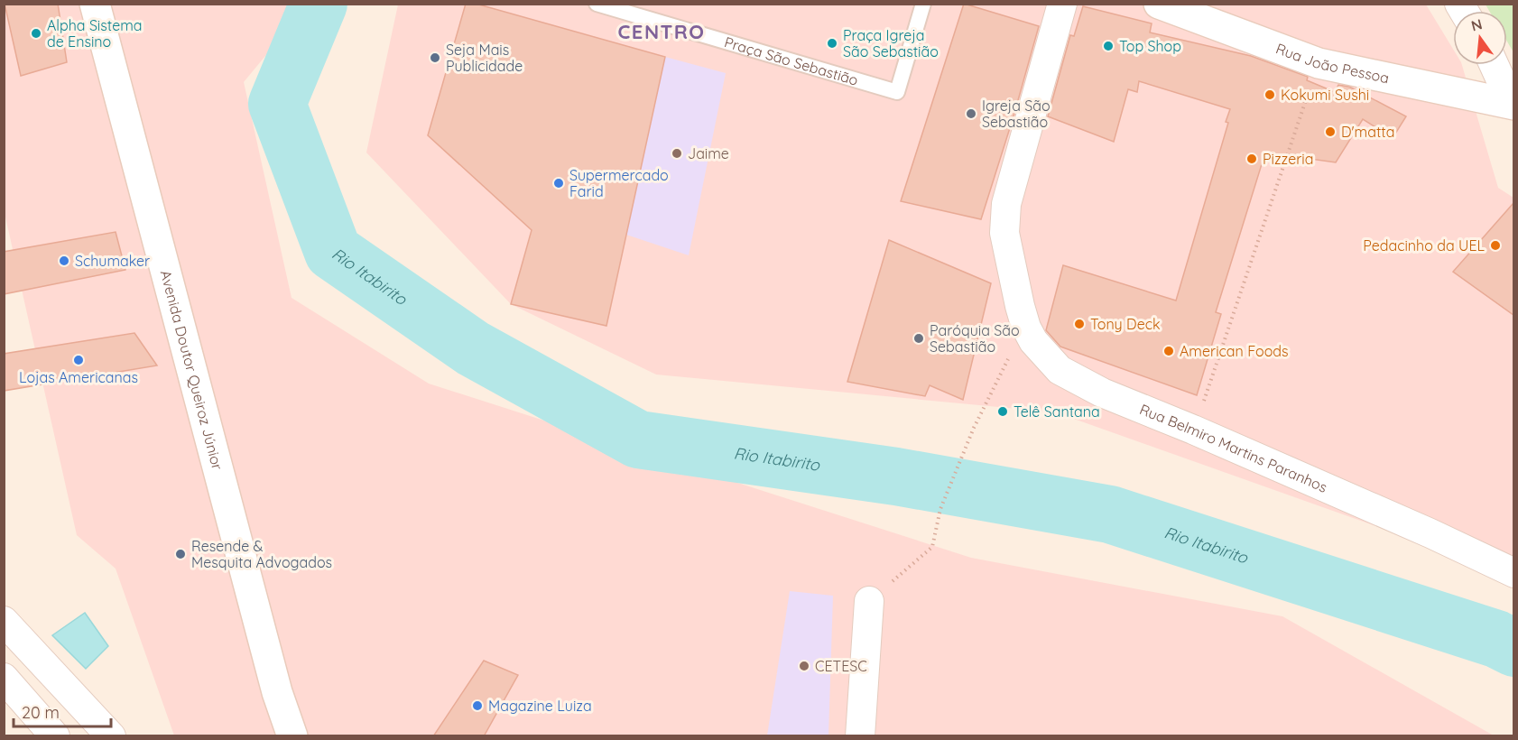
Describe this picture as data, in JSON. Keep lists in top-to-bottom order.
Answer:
{
  "streets": {
    "main road": ["Rua João Pessoa", "Avenida Doutor Queiroz Júnior"],
    "street": ["Rua Belmiro Martins Paranhos"],
    "lane": ["Praça São Sebastião"]
  },
  "districts": ["CENTRO"],
  "water": ["Rio Itabirito"],
  "places": [
    "Alpha Sistema de Ensino",
    "Praça Igreja São Sebastião",
    "Top Shop",
    "Seja Mais Publicidade",
    "Kokumi Sushi",
    "Igreja São Sebastião",
    "D'matta",
    "Jaime",
    "Pizzeria",
    "Supermercado Farid",
    "Pedacinho da UEL",
    "Schumaker",
    "Tony Deck",
    "Paróquia São Sebastião",
    "American Foods",
    "Lojas Americanas",
    "Telê Santana",
    "Resende & Mesquita Advogados",
    "CETESC",
    "Magazine Luiza"
  ],
  "scale_bar": "20 m",
  "north": "top"
}
